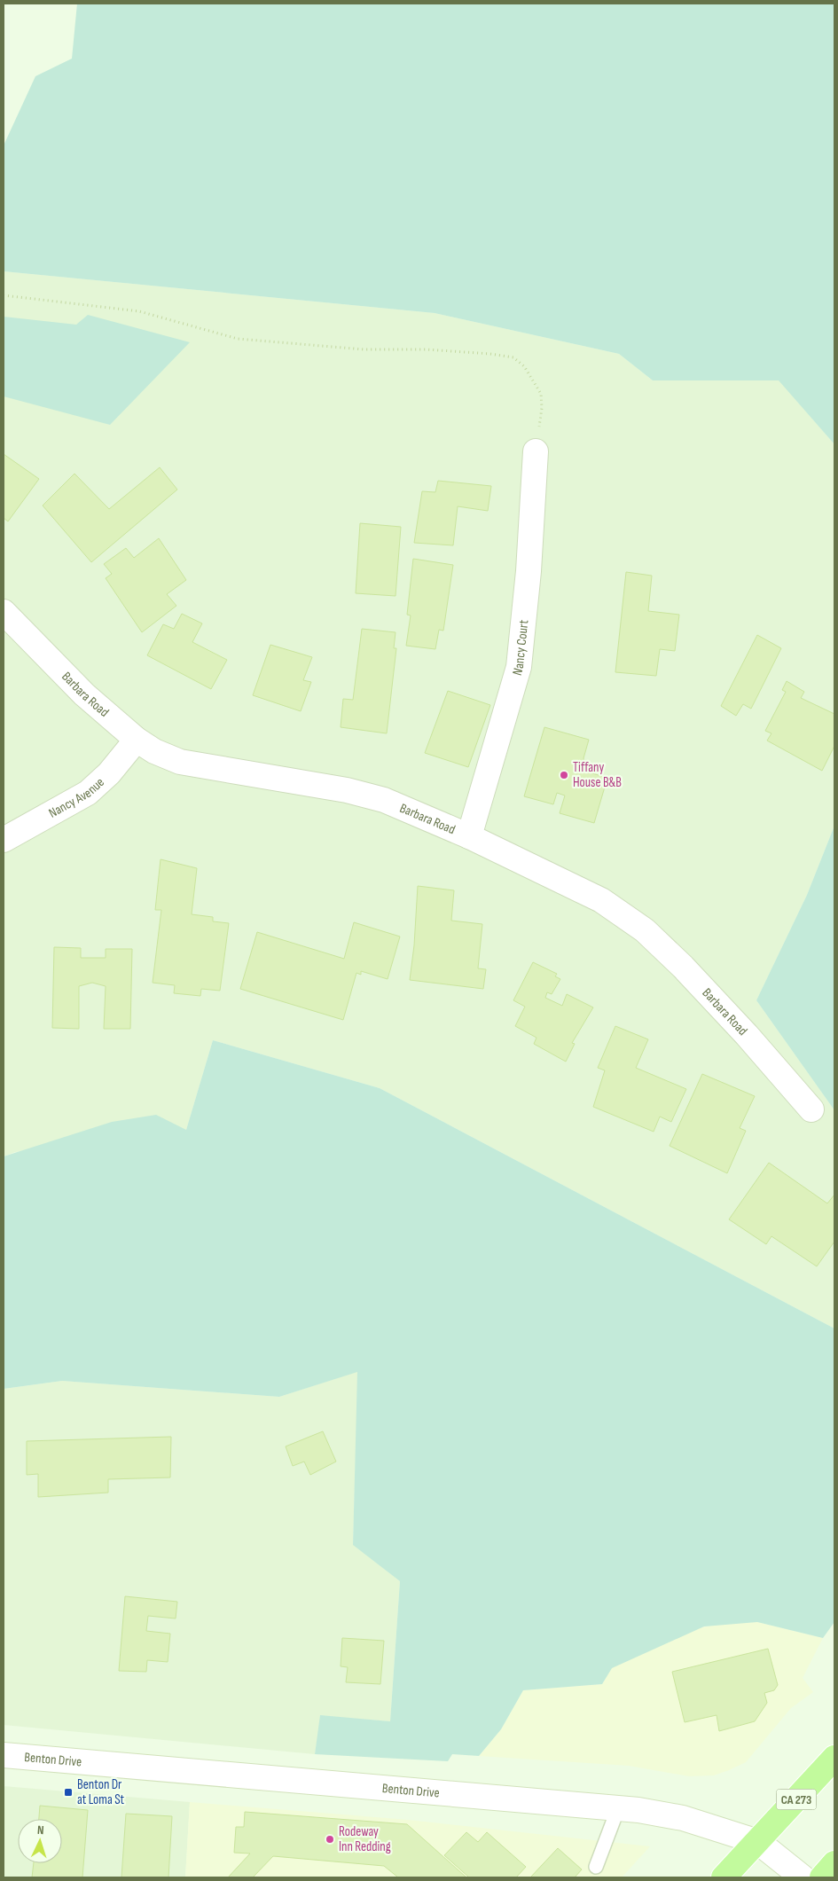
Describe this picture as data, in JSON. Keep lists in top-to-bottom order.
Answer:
{
  "streets": {
    "main road": ["CA 273"],
    "street": [
      "Nancy Court",
      "Barbara Road",
      "Nancy Avenue",
      "Benton Drive"
    ]
  },
  "crossings": [
    ["Nancy Court", "Barbara Road"],
    ["Barbara Road", "Nancy Avenue"],
    ["Benton Drive", "CA 273"]
  ],
  "places": {
    "other": ["Tiffany House B&B", "Rodeway Inn Redding"],
    "transit": ["Benton Dr at Loma St"]
  },
  "north": "top"
}
